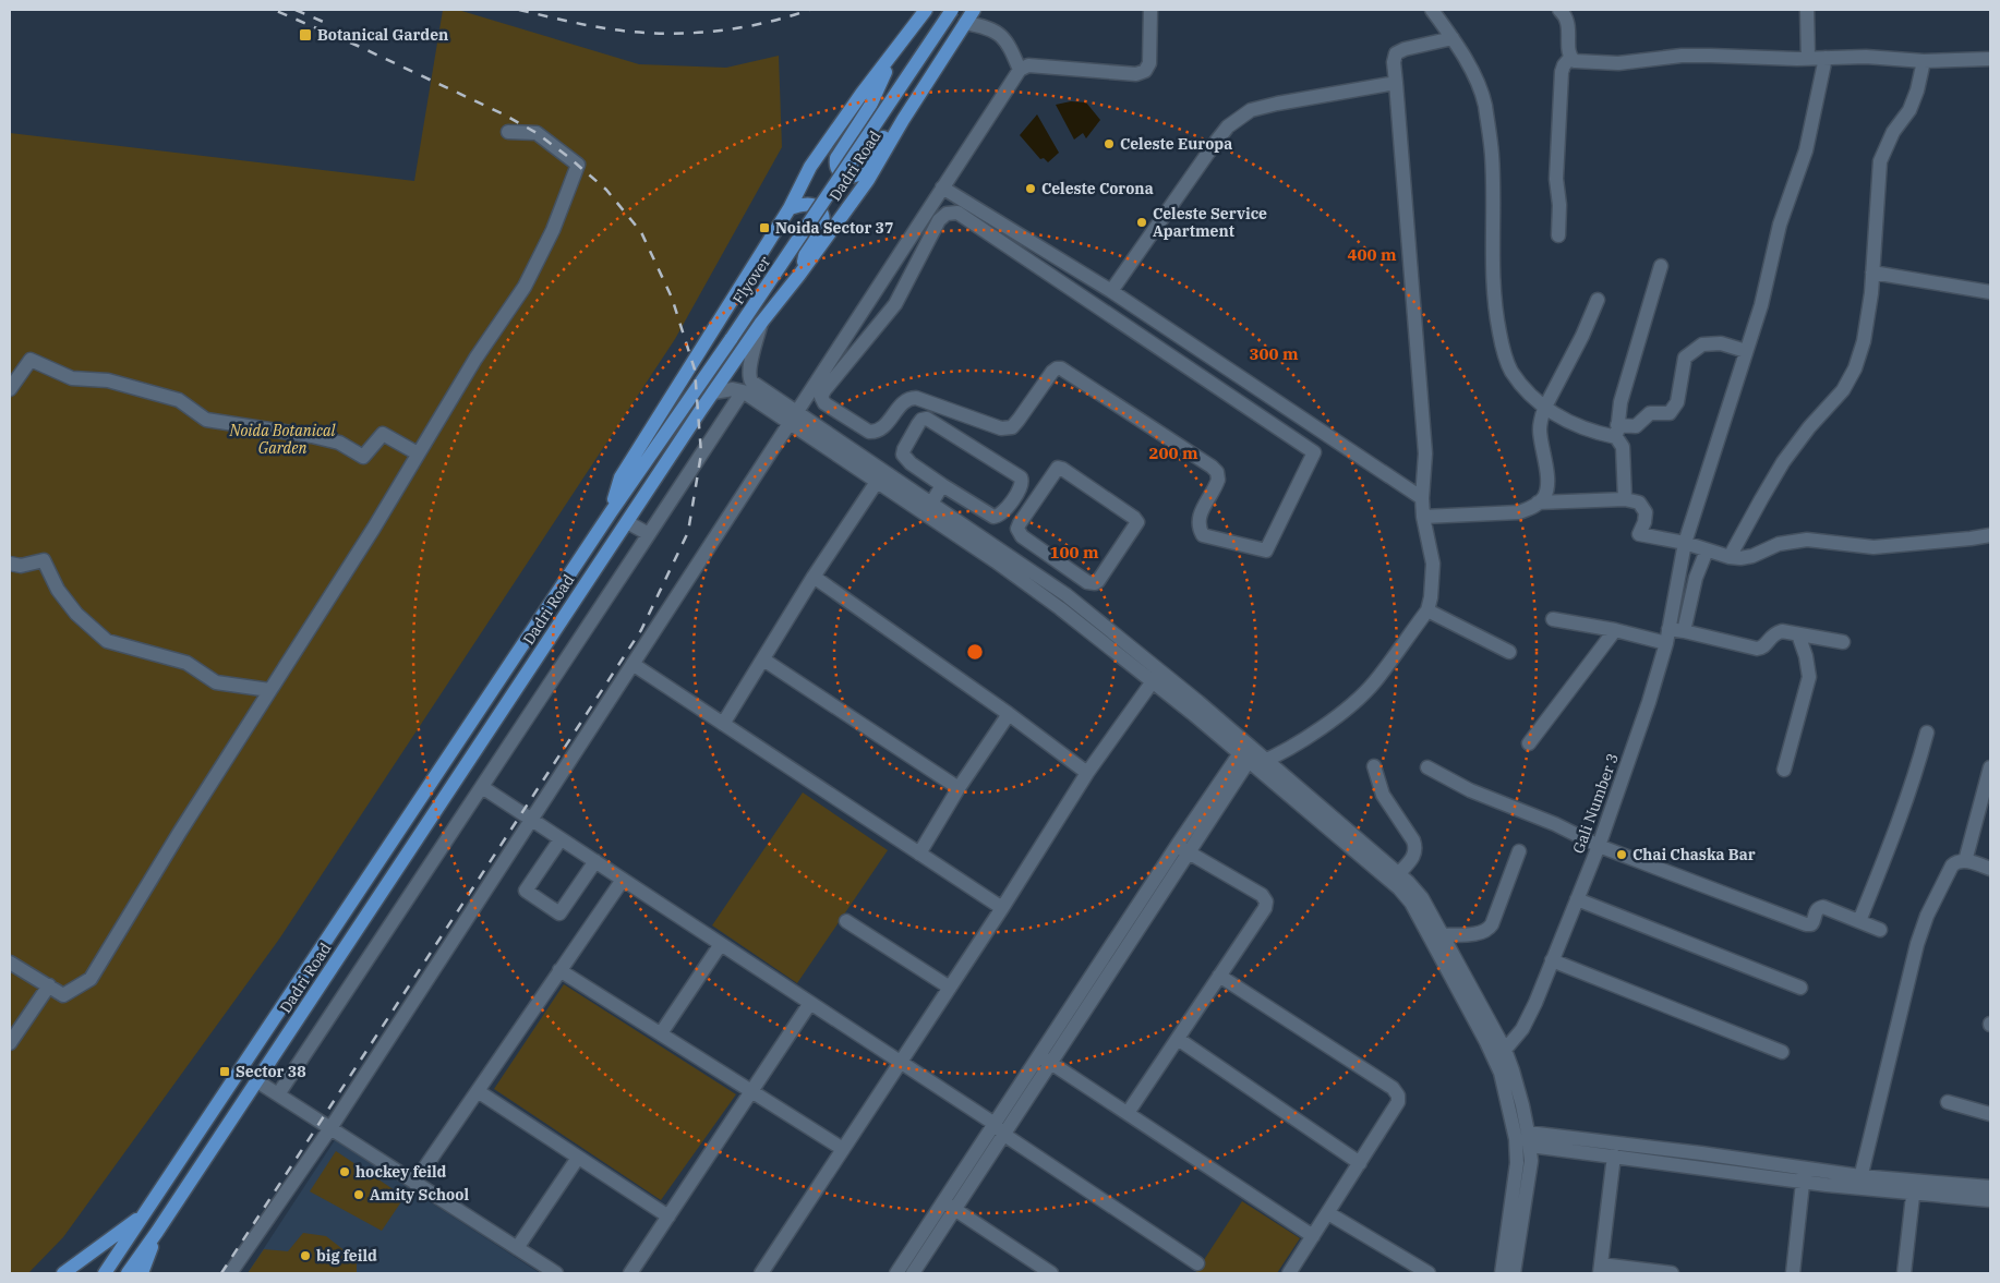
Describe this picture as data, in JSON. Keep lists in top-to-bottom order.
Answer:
{
  "streets": {
    "main road": ["Dadri Road", "Flyover"],
    "street": ["Gali Number 3"]
  },
  "crossings": [
    ["Dadri Road", "Flyover"]
  ],
  "parks": ["Noida Botanical Garden"],
  "places": {
    "transit": ["Botanical Garden", "Noida Sector 37", "Sector 38"],
    "other": [
      "Celeste Europa",
      "Celeste Corona",
      "Celeste Service Apartment",
      "Chai Chaska Bar",
      "hockey feild",
      "Amity School",
      "big feild"
    ]
  },
  "rings": [
    "400 m",
    "300 m",
    "200 m",
    "100 m"
  ]
}
